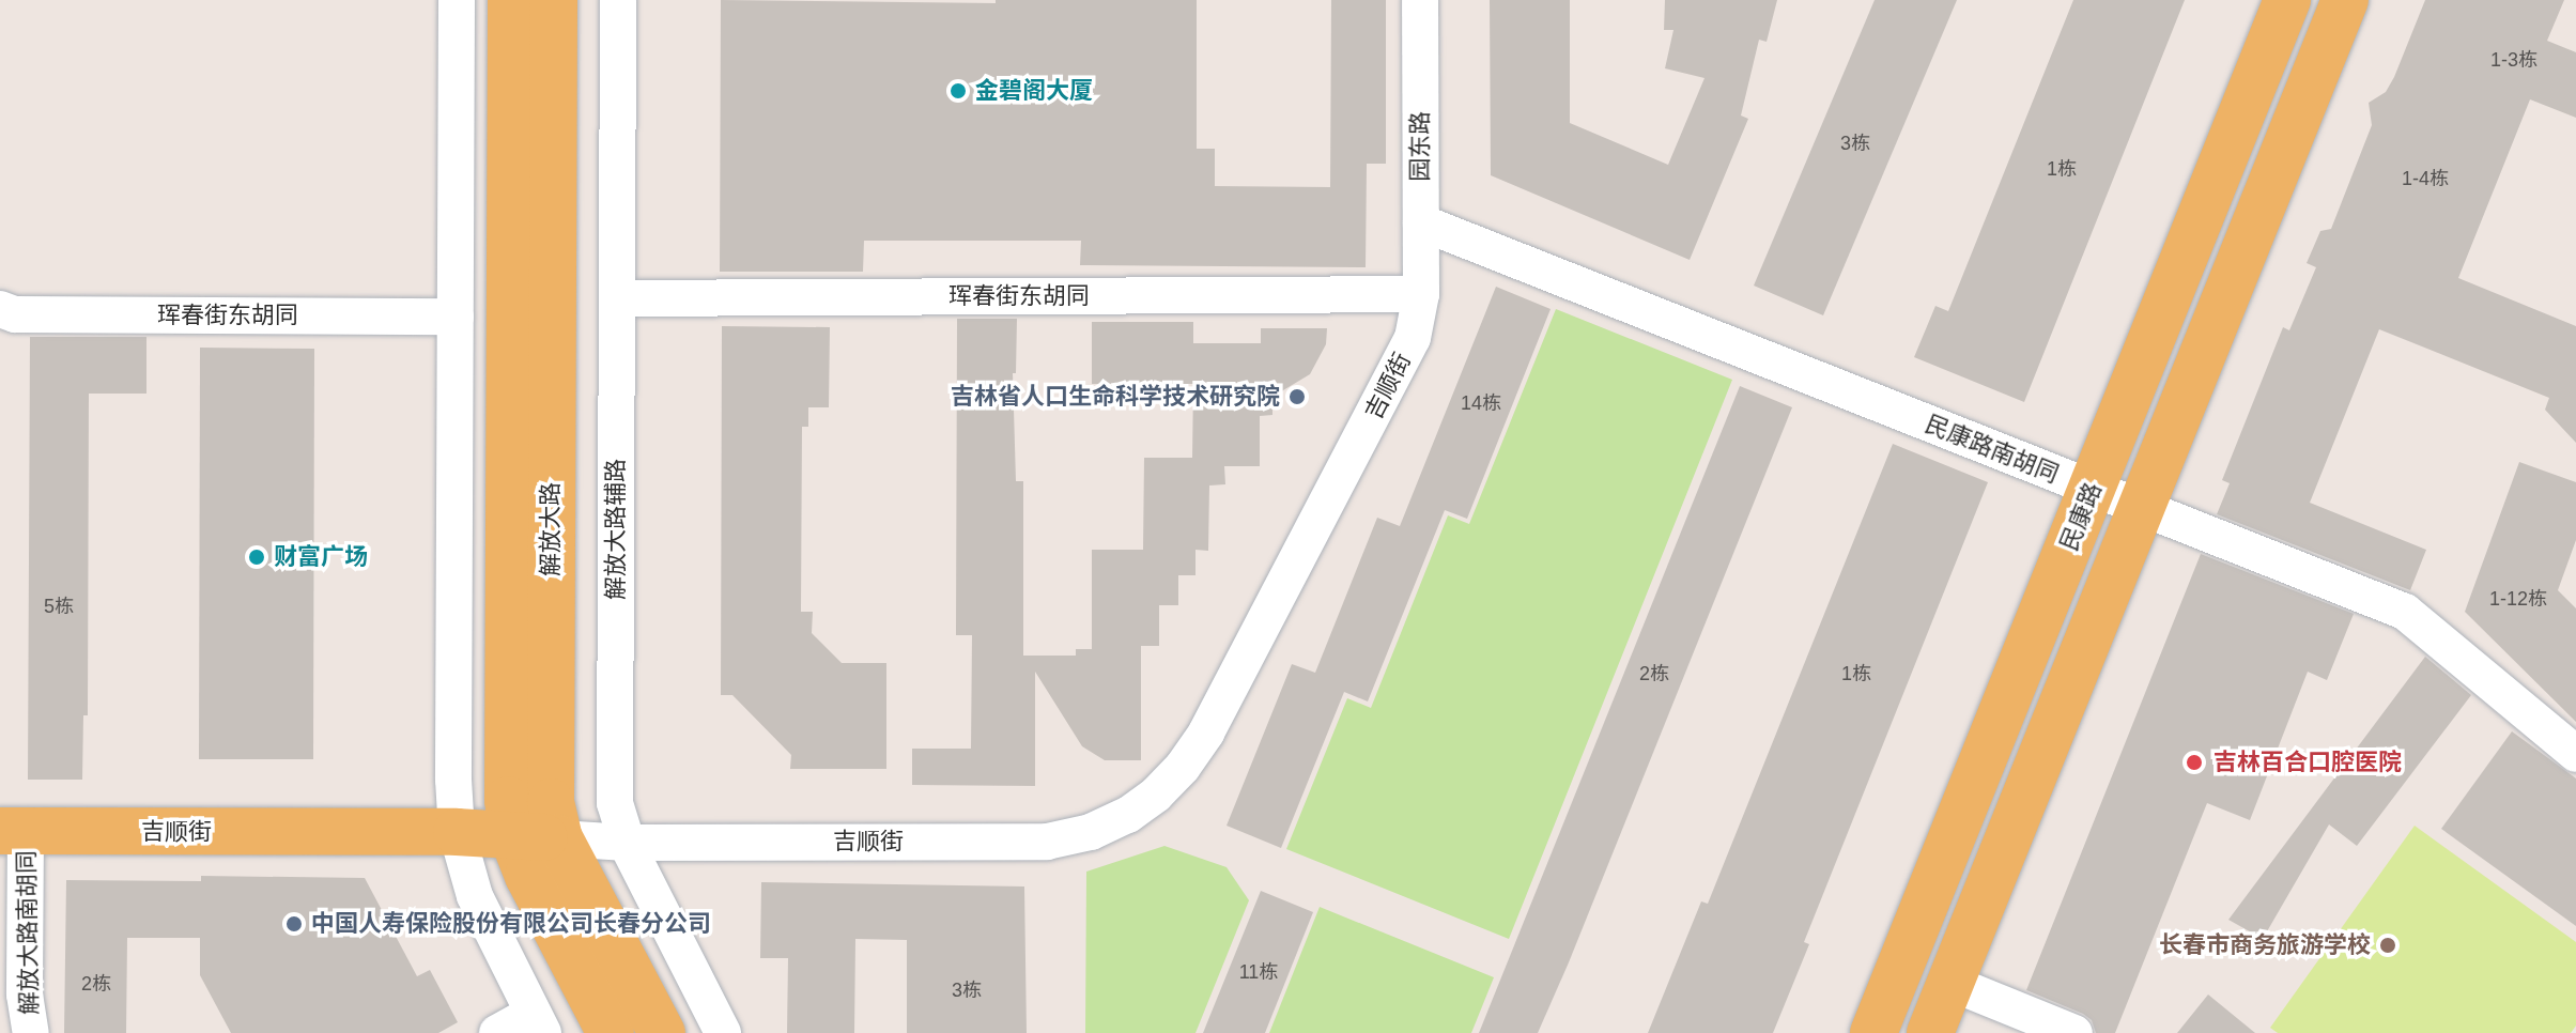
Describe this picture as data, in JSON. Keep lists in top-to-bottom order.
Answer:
{
  "streets": {
    "main road": ["吉顺街", "民康路", "解放大路"],
    "street": [
      "园东路",
      "珲春街东胡同",
      "民康路南胡同",
      "解放大路辅路",
      "解放大路南胡同"
    ]
  },
  "crossings": [
    ["园东路", "珲春街东胡同"],
    ["园东路", "吉顺街"],
    ["园东路", "民康路南胡同"],
    ["珲春街东胡同", "吉顺街"],
    ["珲春街东胡同", "解放大路辅路"],
    ["吉顺街", "解放大路"],
    ["吉顺街", "解放大路辅路"],
    ["吉顺街", "解放大路南胡同"],
    ["民康路南胡同", "民康路"]
  ],
  "places": [
    "金碧阁大厦",
    "吉林省人口生命科学技术研究院",
    "财富广场",
    "吉林百合口腔医院",
    "中国人寿保险股份有限公司长春分公司",
    "长春市商务旅游学校"
  ],
  "house_numbers": [
    "1-3栋",
    "3栋",
    "1栋",
    "1-4栋",
    "14栋",
    "1-12栋",
    "5栋",
    "2栋",
    "1栋",
    "11栋",
    "2栋",
    "3栋"
  ]
}
